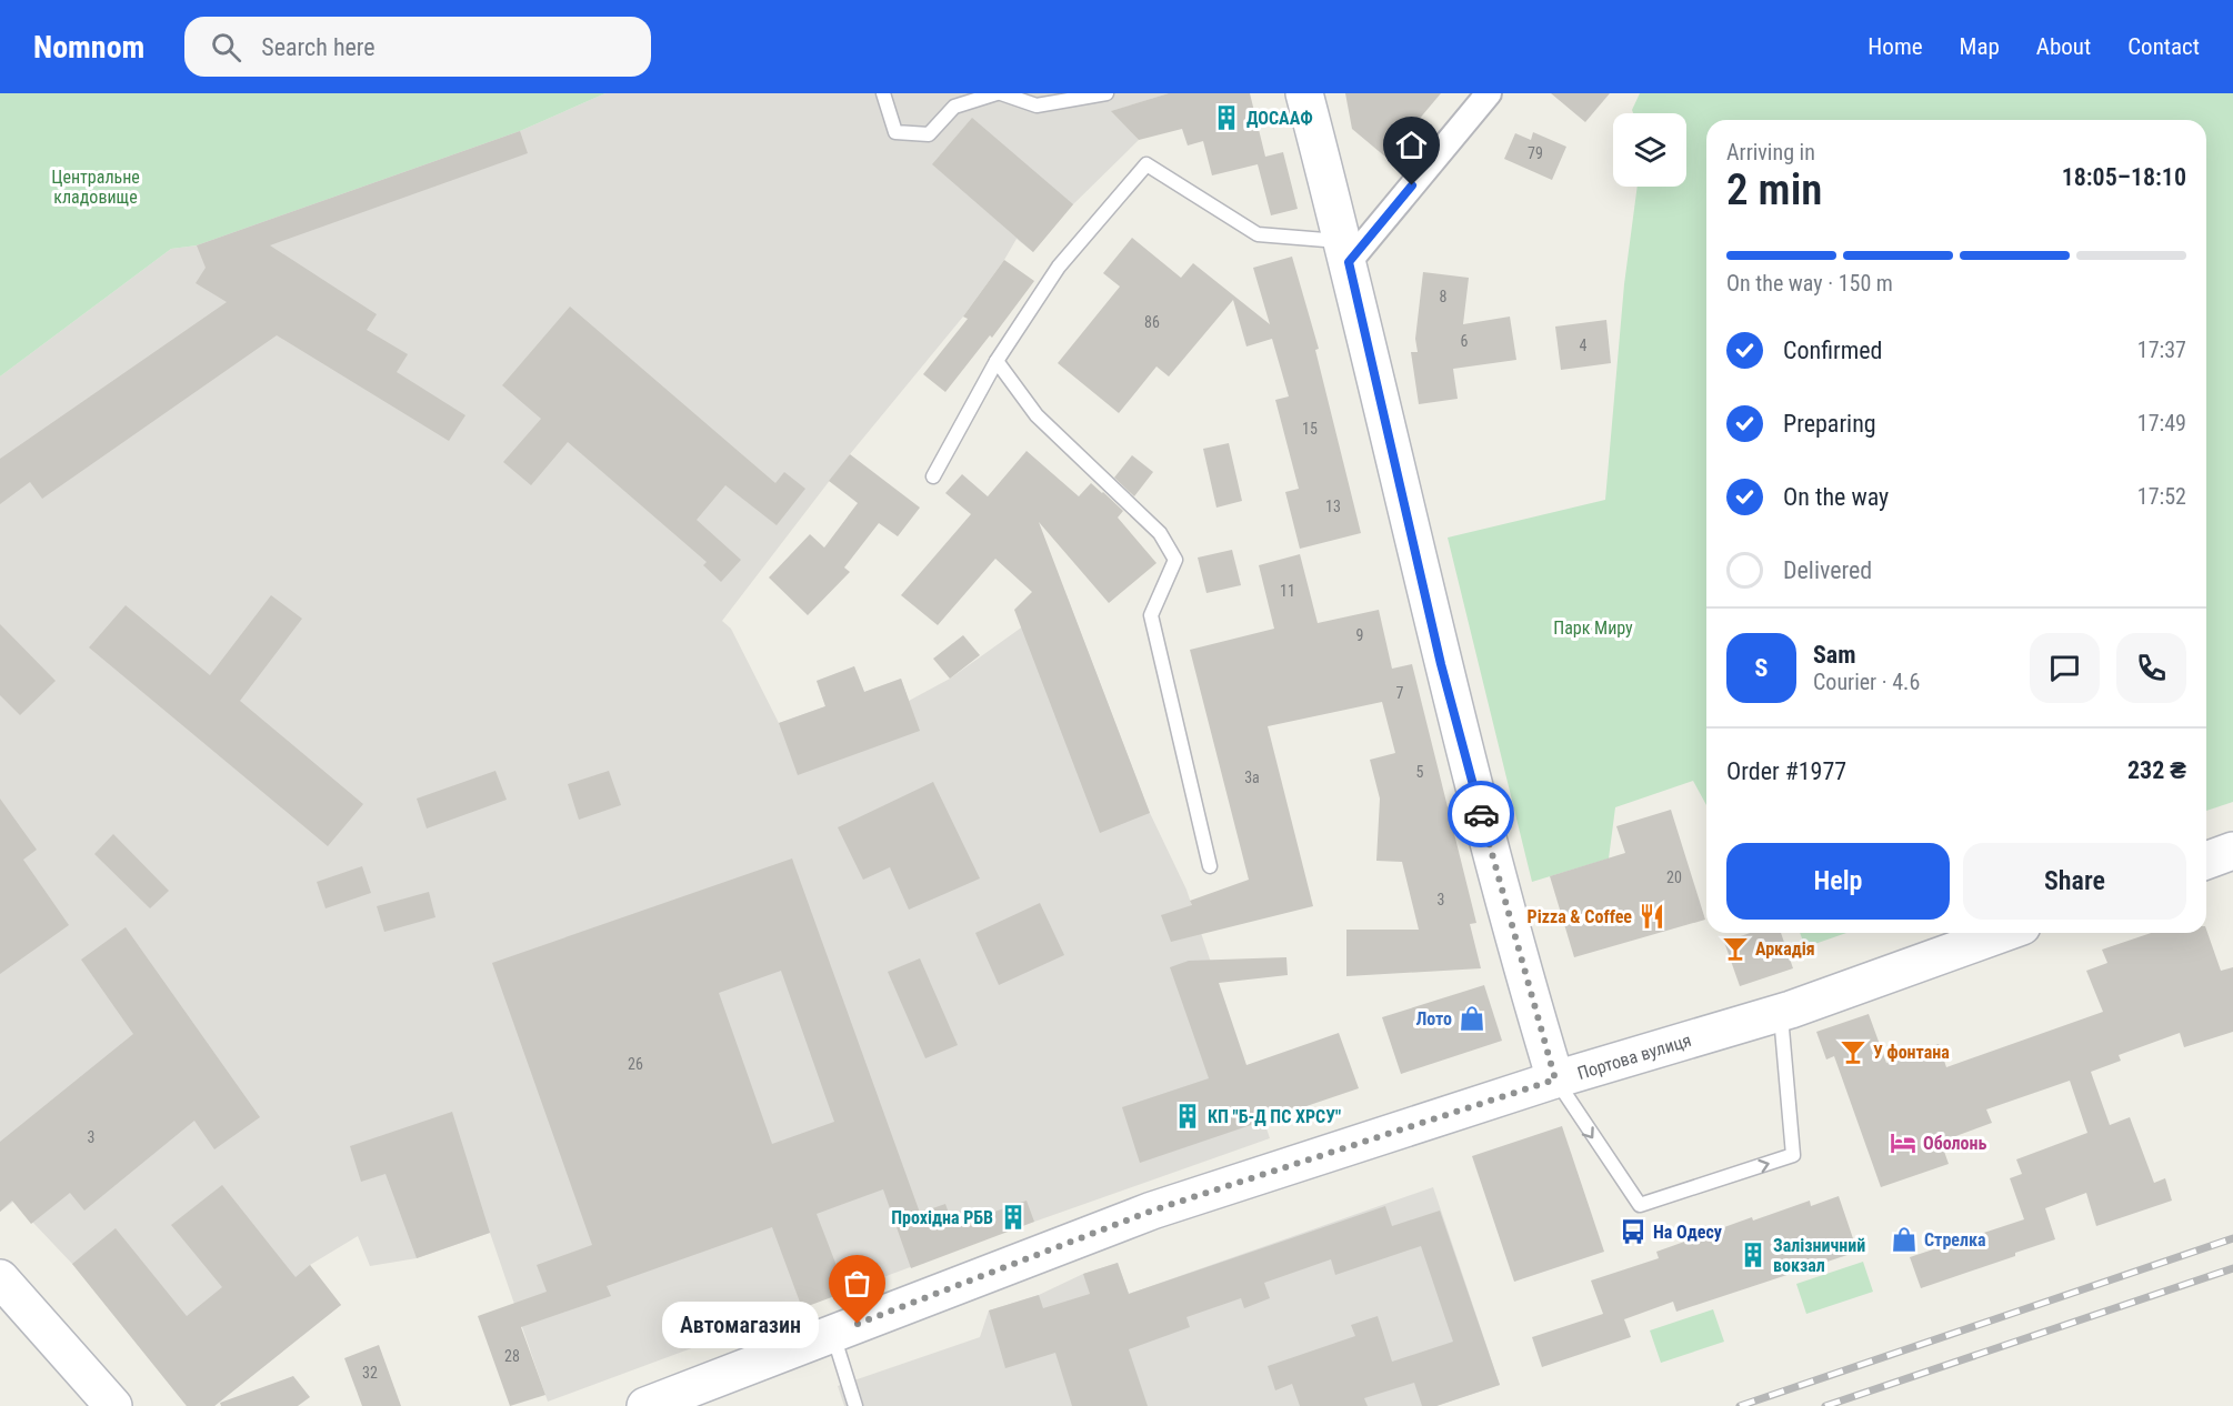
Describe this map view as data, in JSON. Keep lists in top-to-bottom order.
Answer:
{
  "streets": {
    "main road": ["Портова вулиця"]
  },
  "parks": ["Центральне кладовище", "Парк Миру"],
  "places": {
    "building": [
      "ДОСААФ",
      "КП \"Б-Д ПС ХРСУ\"",
      "Прохідна РБВ",
      "Залізничний вокзал"
    ],
    "restaurant": ["Pizza & Coffee"],
    "bar": ["Аркадія", "У фонтана"],
    "shop": ["Лото", "Стрелка"],
    "hotel": ["Оболонь"],
    "bus stop": ["На Одесу"],
    "other": ["Автомагазин"]
  },
  "house_numbers": [
    "79",
    "8",
    "86",
    "6",
    "4",
    "15",
    "13",
    "11",
    "9",
    "7",
    "5",
    "3а",
    "20",
    "3",
    "26",
    "3",
    "28",
    "32"
  ],
  "page": {
    "header": "Nomnom",
    "search": "Search here",
    "nav": [
      "Home",
      "Map",
      "About",
      "Contact"
    ],
    "heading": ["2 min", "Arriving in", "18:05–18:10"],
    "panel": [
      "Sam",
      "Courier · 4.6",
      "Order #1977",
      "232 ₴"
    ],
    "bar": "On the way · 150 m",
    "list": [
      ["Confirmed", "17:37"],
      ["Preparing", "17:49"],
      ["On the way", "17:52"],
      "Delivered"
    ],
    "round": "S",
    "buttons": ["Help", "Share"],
    "bubble": "Автомагазин"
  }
}
